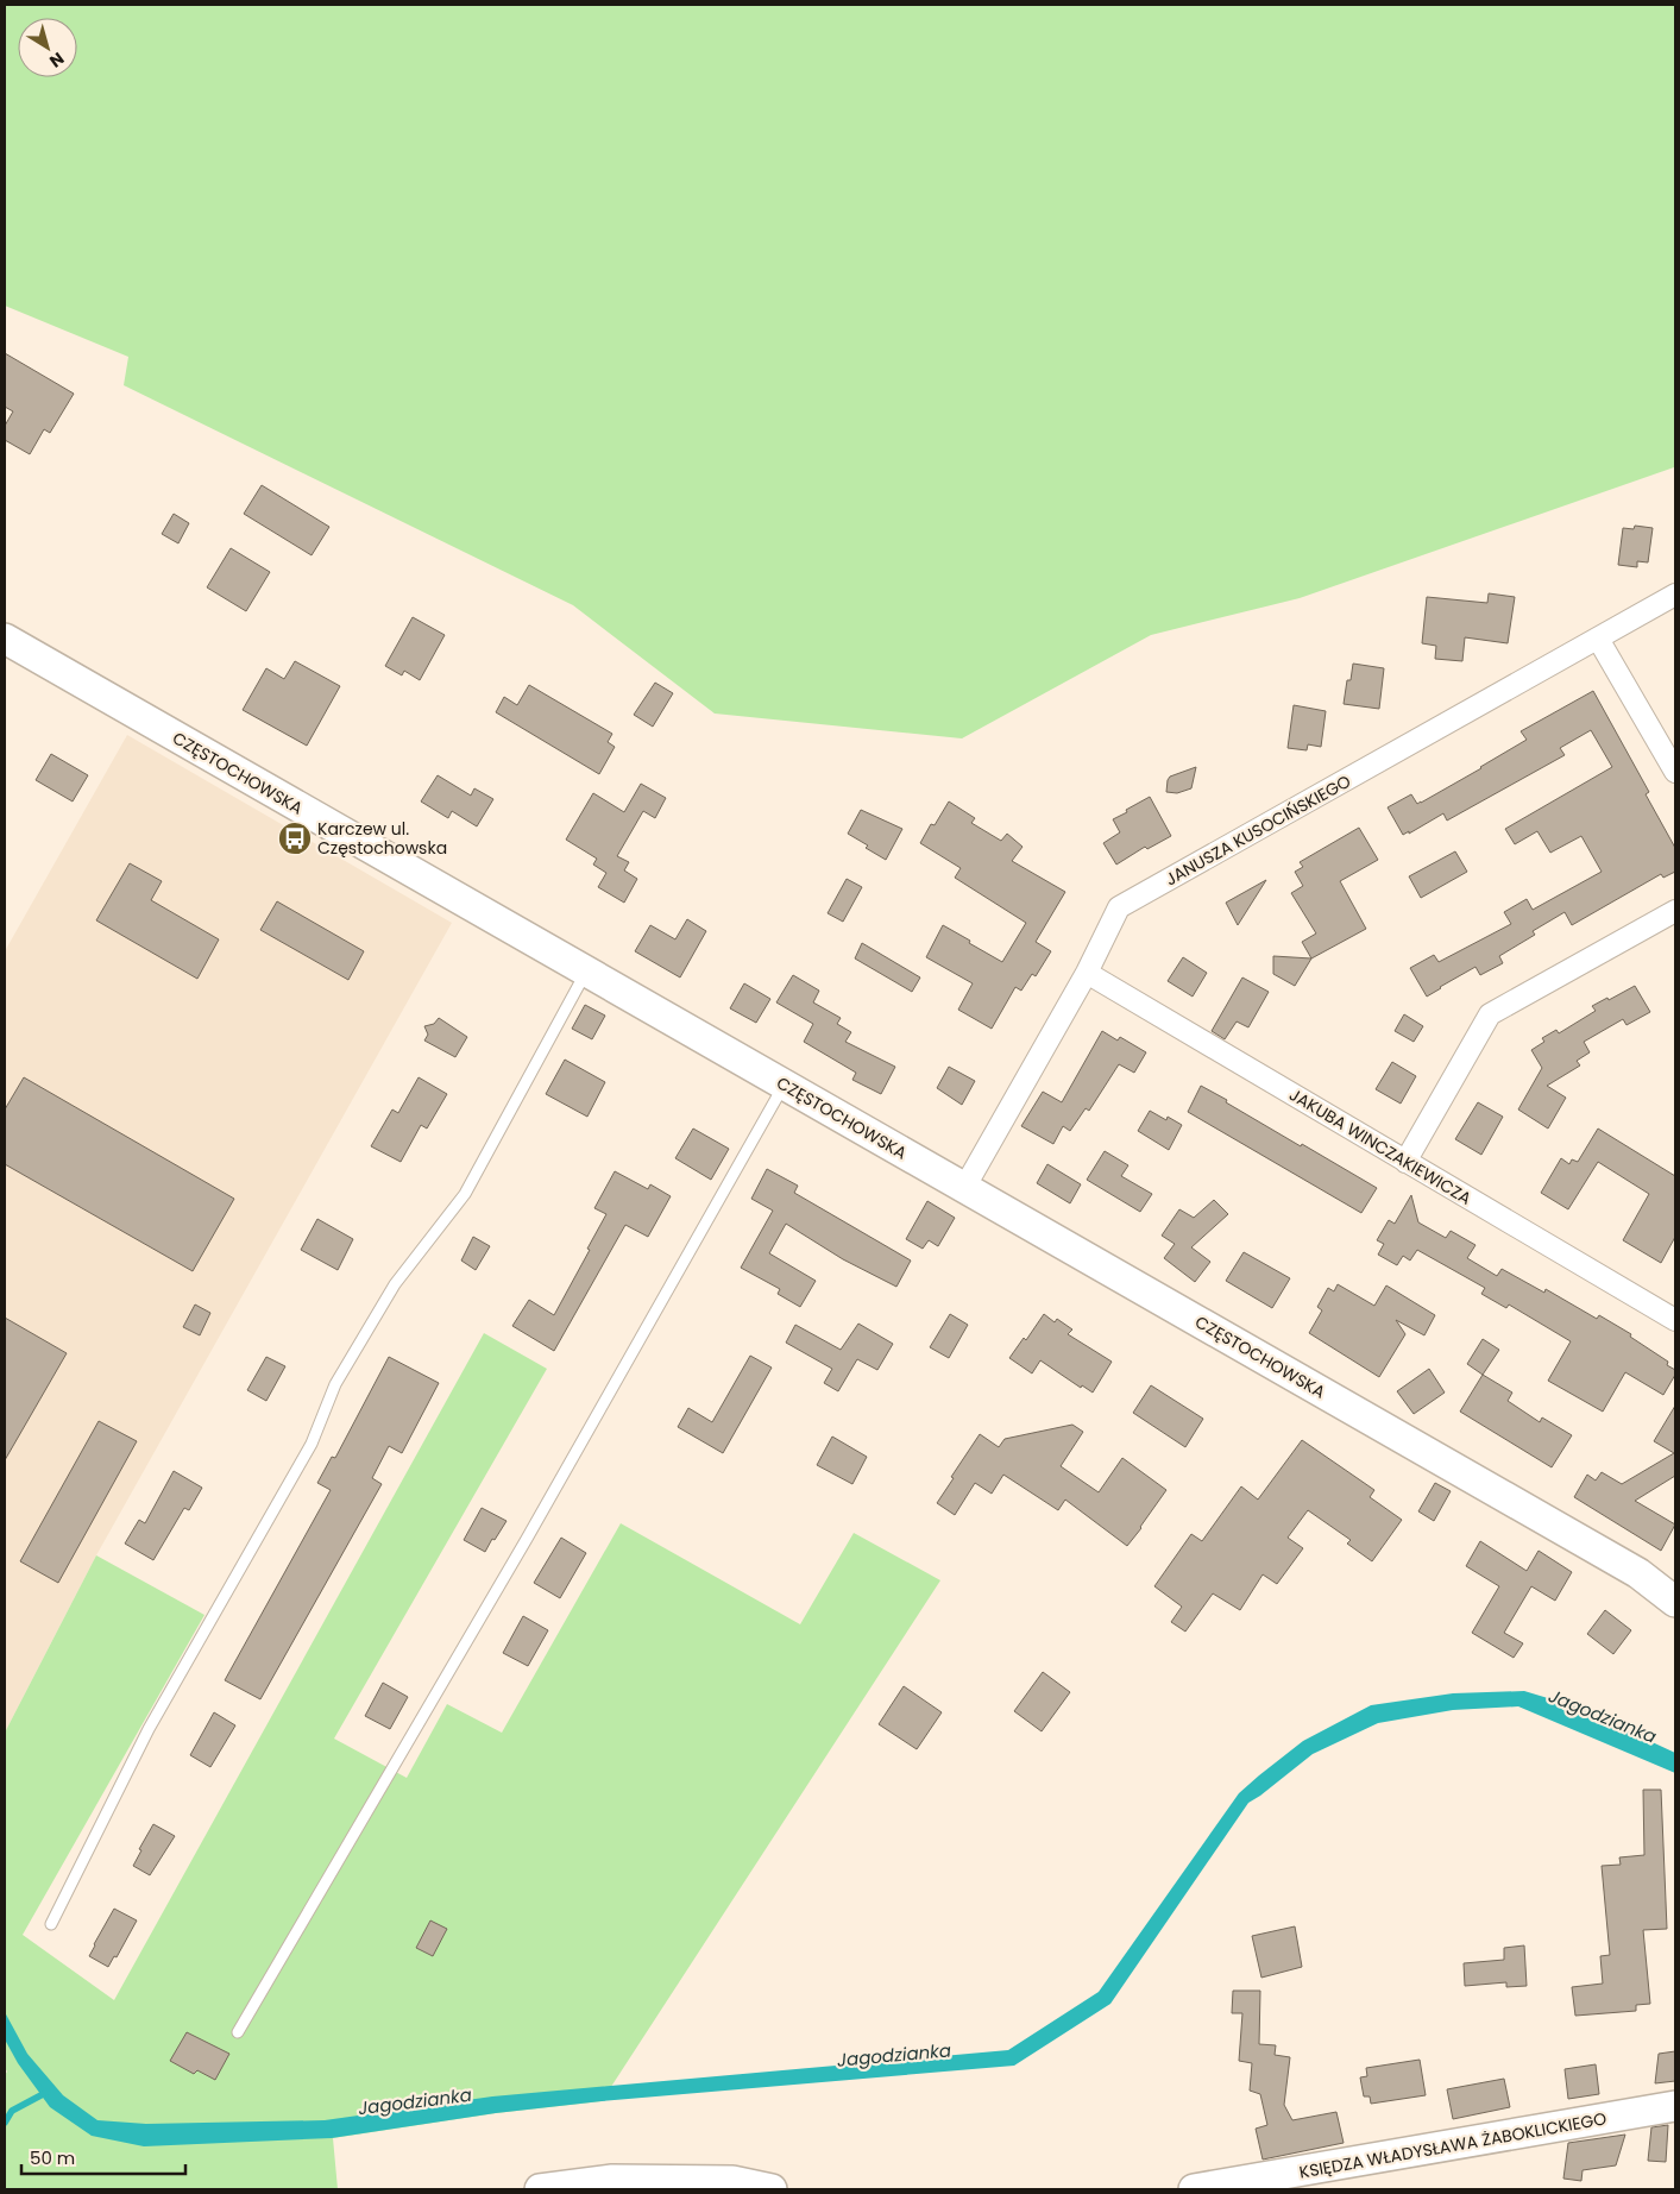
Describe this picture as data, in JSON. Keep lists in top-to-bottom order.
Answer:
{
  "streets": {
    "main road": ["CZĘSTOCHOWSKA", "KSIĘDZA WŁADYSŁAWA ŻABOKLICKIEGO"],
    "street": ["JANUSZA KUSOCIŃSKIEGO", "JAKUBA WINCZAKIEWICZA"]
  },
  "crossings": [
    ["CZĘSTOCHOWSKA", "JANUSZA KUSOCIŃSKIEGO"],
    ["JANUSZA KUSOCIŃSKIEGO", "JAKUBA WINCZAKIEWICZA"]
  ],
  "water": ["Jagodzianka"],
  "places": {
    "bus stop": ["Karczew ul. Częstochowska"]
  },
  "scale_bar": "50 m",
  "north": "bottom right"
}
